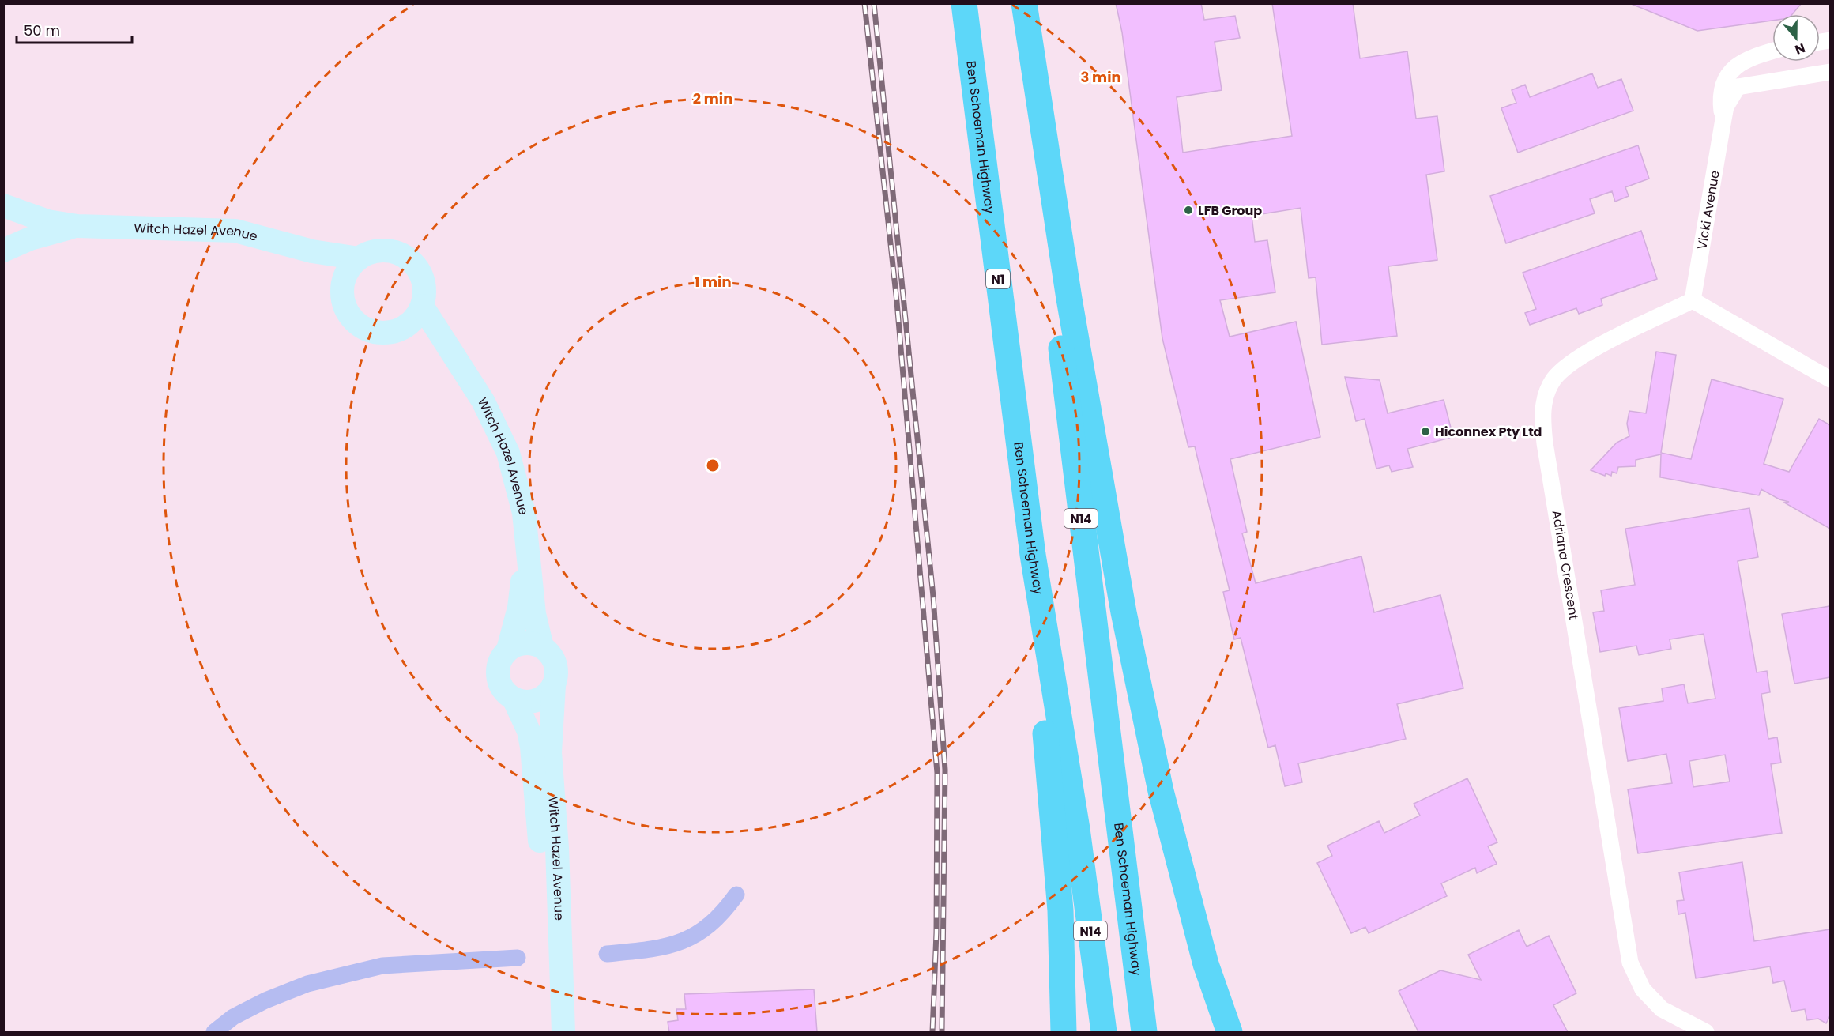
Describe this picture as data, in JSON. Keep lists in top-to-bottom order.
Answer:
{
  "streets": {
    "highway": ["Ben Schoeman Highway", "N1", "N14"],
    "street": ["Vicki Avenue", "Witch Hazel Avenue", "Adriana Crescent"]
  },
  "crossings": [
    ["Vicki Avenue", "Adriana Crescent"]
  ],
  "places": ["LFB Group", "Hiconnex Pty Ltd"],
  "scale_bar": "50 m",
  "north": "bottom",
  "rings": ["3 min", "2 min", "1 min"]
}
